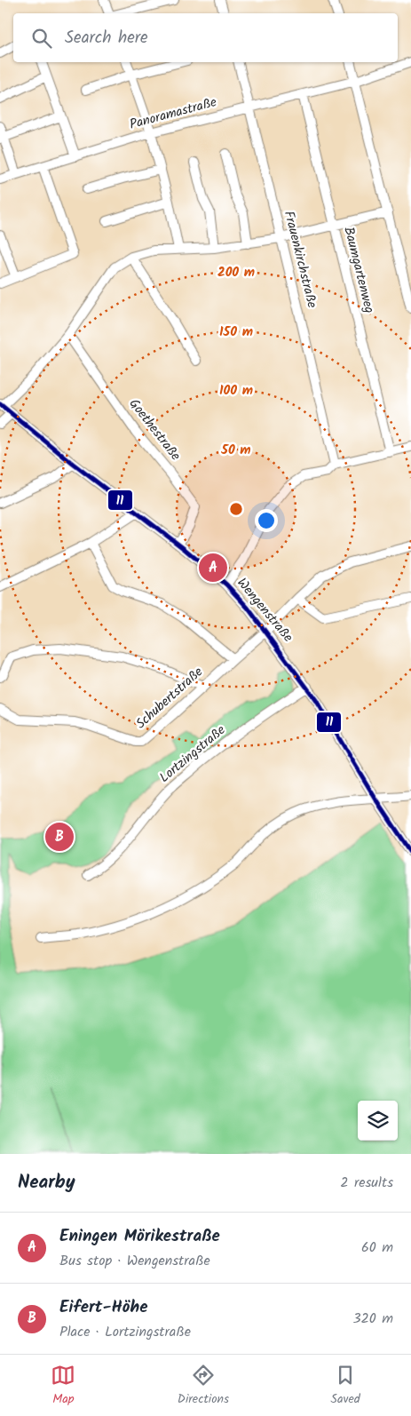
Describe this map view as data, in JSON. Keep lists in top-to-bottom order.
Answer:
{
  "streets": {
    "street": [
      "Panoramastraße",
      "Frauenkirchstraße",
      "Baumgartenweg",
      "Goethestraße",
      "Wengenstraße",
      "Schubertstraße",
      "Lortzingstraße"
    ]
  },
  "crossings": [
    ["Panoramastraße", "Frauenkirchstraße"],
    ["Panoramastraße", "Baumgartenweg"],
    ["Goethestraße", "Wengenstraße"],
    ["Wengenstraße", "Schubertstraße"],
    ["Wengenstraße", "Lortzingstraße"]
  ],
  "lines": ["transit line 11"],
  "page": {
    "search": "Search here",
    "pins": ["A", "B"],
    "heading": ["Nearby", "2 results"],
    "list": [
      {
        "mark": "A",
        "name": "Eningen Mörikestraße",
        "note": "Bus stop · Wengenstraße",
        "value": "60 m"
      },
      {
        "mark": "B",
        "name": "Eifert-Höhe",
        "note": "Place · Lortzingstraße",
        "value": "320 m"
      }
    ],
    "nav": ["Map", "Directions", "Saved"]
  },
  "rings": [
    "200 m",
    "150 m",
    "100 m",
    "50 m"
  ]
}
